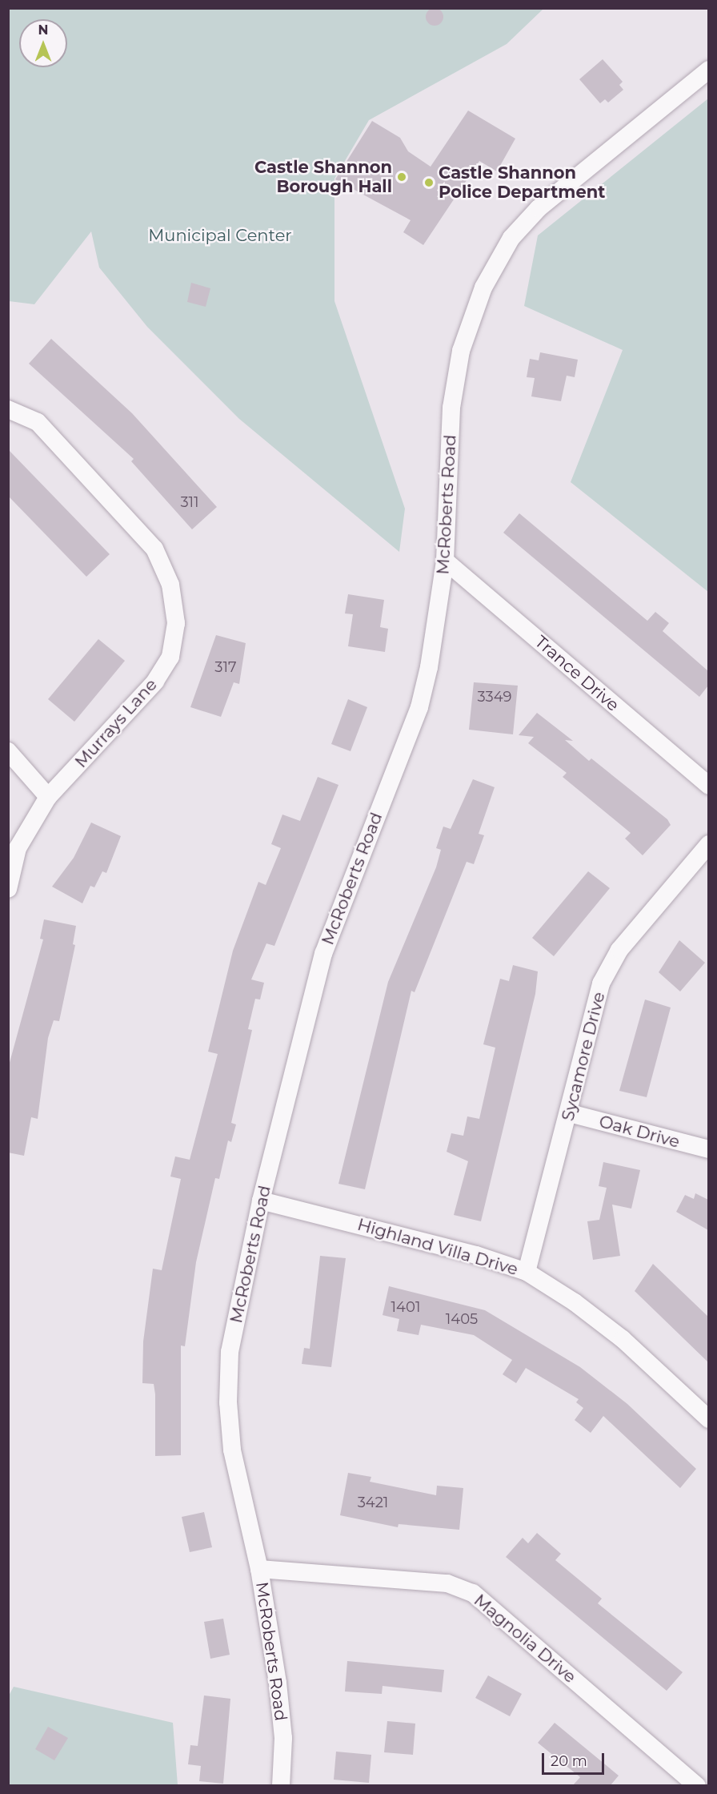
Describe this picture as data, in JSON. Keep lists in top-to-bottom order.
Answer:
{
  "streets": {
    "street": [
      "McRoberts Road",
      "Trance Drive",
      "Murrays Lane",
      "Sycamore Drive",
      "Oak Drive",
      "Highland Villa Drive",
      "Magnolia Drive"
    ]
  },
  "crossings": [
    ["McRoberts Road", "Trance Drive"],
    ["McRoberts Road", "Highland Villa Drive"],
    ["McRoberts Road", "Magnolia Drive"],
    ["Sycamore Drive", "Oak Drive"],
    ["Sycamore Drive", "Highland Villa Drive"]
  ],
  "parks": ["Municipal Center"],
  "places": ["Castle Shannon Borough Hall", "Castle Shannon Police Department"],
  "house_numbers": [
    "311",
    "317",
    "3349",
    "1401",
    "1405",
    "3421"
  ],
  "scale_bar": "20 m",
  "north": "top"
}
